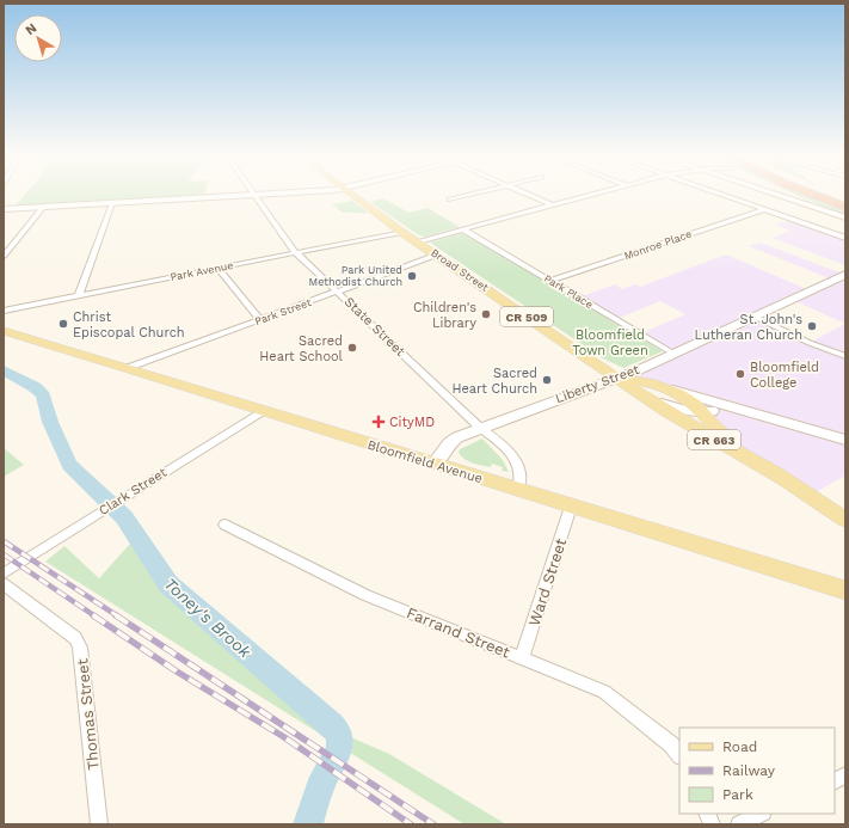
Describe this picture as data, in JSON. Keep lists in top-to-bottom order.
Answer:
{
  "streets": {
    "main road": [
      "Broad Street",
      "CR 509",
      "Liberty Street",
      "CR 663",
      "Bloomfield Avenue"
    ],
    "street": [
      "Monroe Place",
      "Park Avenue",
      "Park Place",
      "Park Street",
      "State Street",
      "Clark Street",
      "Ward Street",
      "Farrand Street",
      "Thomas Street"
    ]
  },
  "crossings": [
    ["Monroe Place", "Park Place"],
    ["Broad Street", "Park Avenue"],
    ["Broad Street", "Park Street"],
    ["Broad Street", "CR 509"],
    ["Broad Street", "Liberty Street"],
    ["Park Avenue", "State Street"],
    ["Park Place", "Liberty Street"],
    ["Park Street", "State Street"],
    ["Park Street", "Bloomfield Avenue"],
    ["State Street", "Liberty Street"],
    ["State Street", "Bloomfield Avenue"],
    ["Liberty Street", "Bloomfield Avenue"],
    ["Bloomfield Avenue", "Clark Street"],
    ["Bloomfield Avenue", "Ward Street"],
    ["Ward Street", "Farrand Street"]
  ],
  "water": ["Toney's Brook"],
  "parks": ["Bloomfield Town Green"],
  "places": {
    "other": [
      "Park United Methodist Church",
      "Children's Library",
      "Christ Episcopal Church",
      "St. John's Lutheran Church",
      "Sacred Heart School",
      "Bloomfield College",
      "Sacred Heart Church"
    ],
    "health": ["CityMD"]
  },
  "legend": ["Road", "Railway", "Park"],
  "north": "top left"
}
